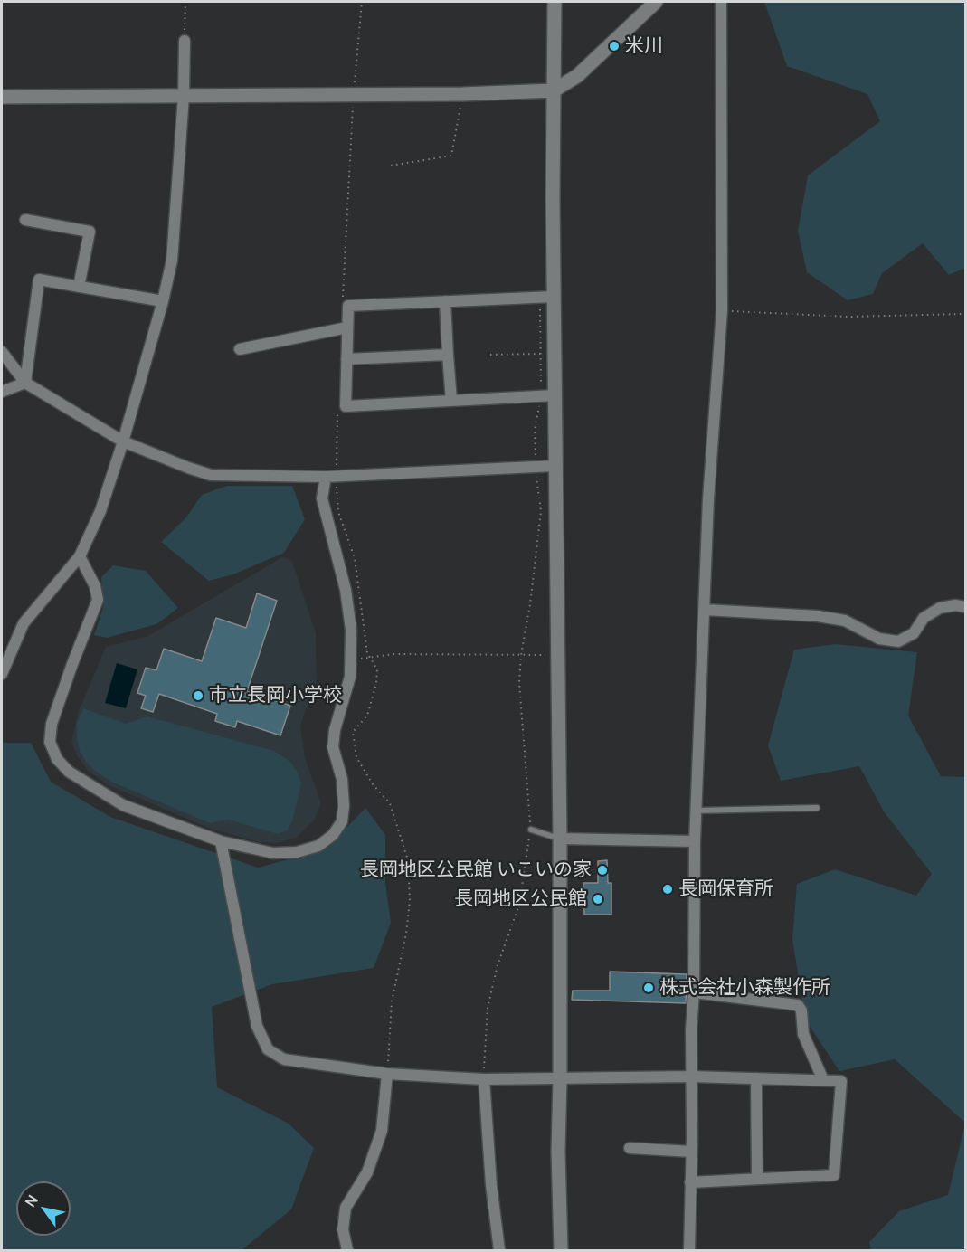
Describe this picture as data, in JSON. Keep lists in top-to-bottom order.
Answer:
{
  "places": [
    "米川",
    "市立長岡小学校",
    "長岡地区公民館 いこいの家",
    "長岡保育所",
    "長岡地区公民館",
    "株式会社小森製作所"
  ],
  "north": "top left"
}
